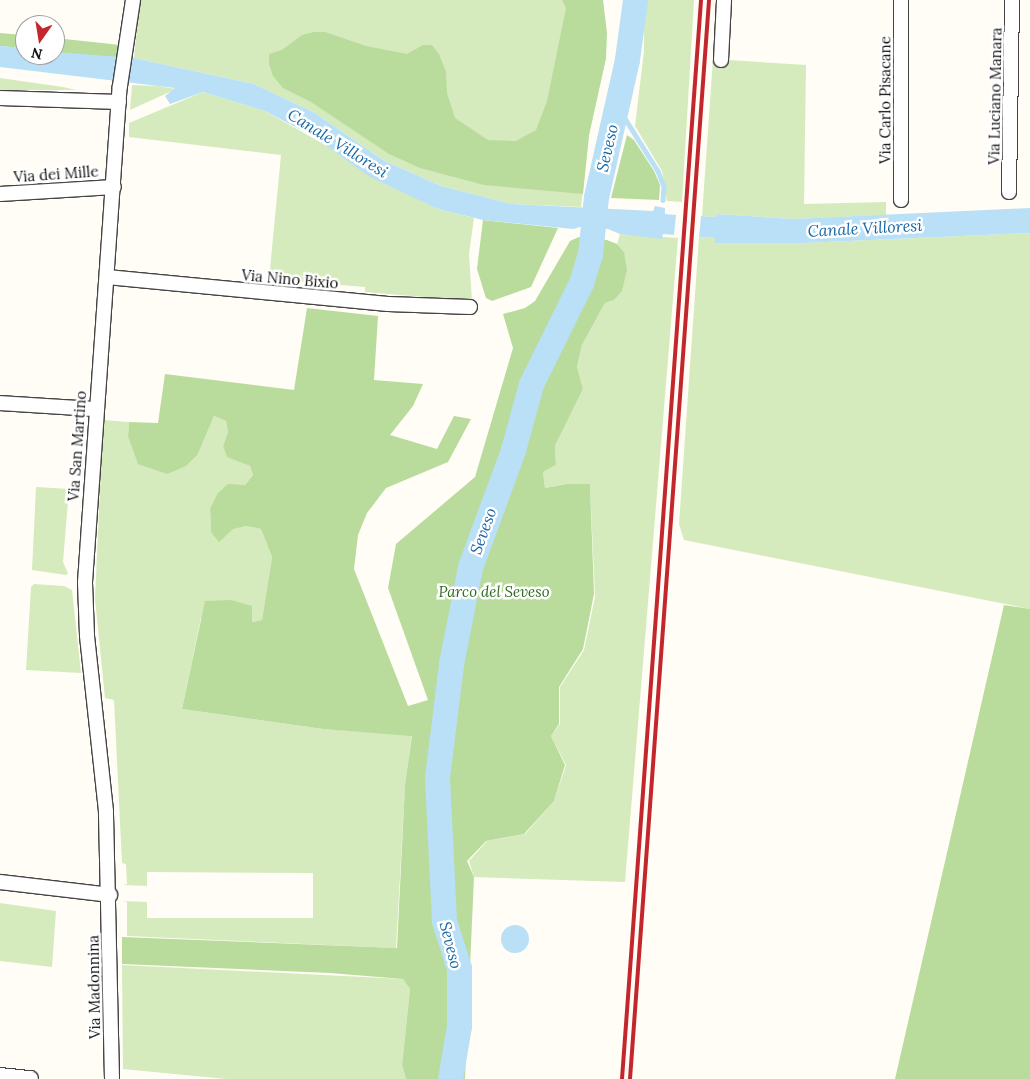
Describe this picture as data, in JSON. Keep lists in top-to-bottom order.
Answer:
{
  "streets": {
    "street": [
      "Via Luciano Manara",
      "Via Carlo Pisacane",
      "Via dei Mille",
      "Via Nino Bixio",
      "Via San Martino",
      "Via Madonnina"
    ]
  },
  "crossings": [
    ["Via dei Mille", "Via San Martino"],
    ["Via Nino Bixio", "Via San Martino"],
    ["Via San Martino", "Via Madonnina"]
  ],
  "water": ["Canale Villoresi", "Seveso"],
  "parks": ["Parco del Seveso"],
  "north": "bottom"
}
